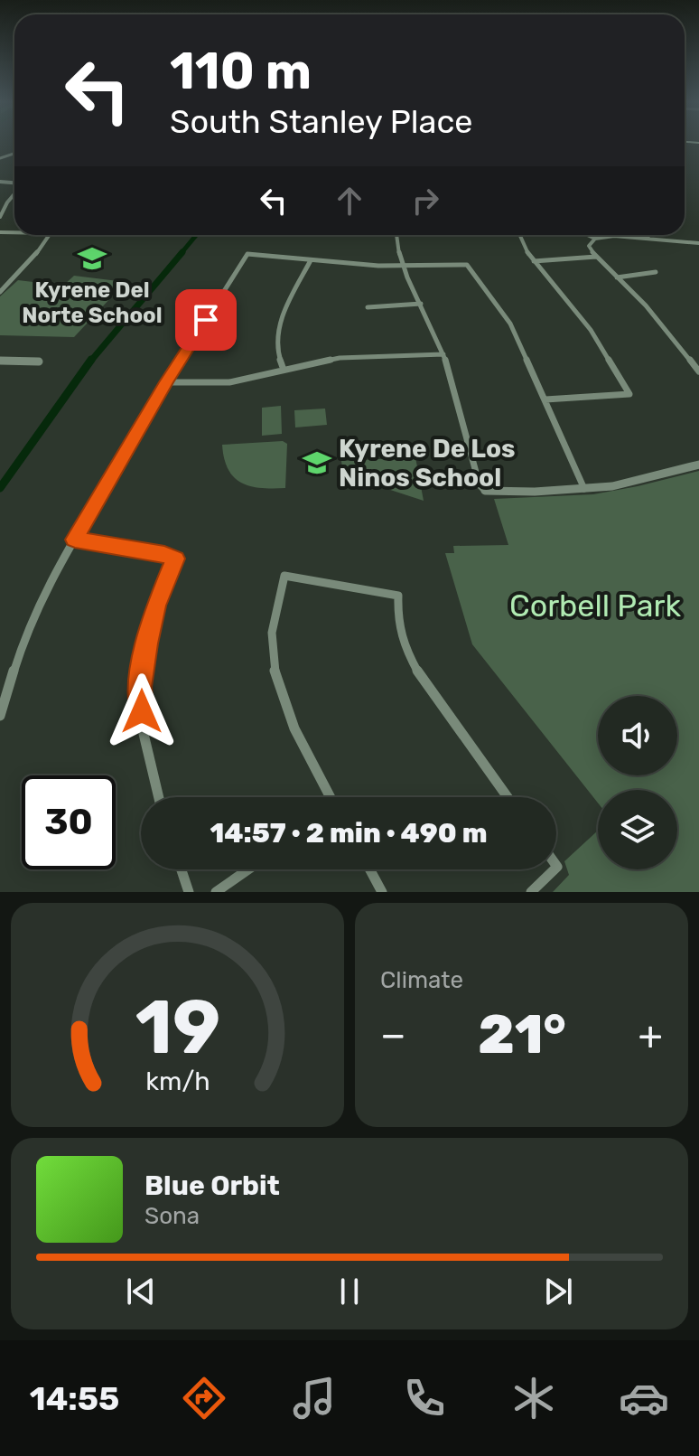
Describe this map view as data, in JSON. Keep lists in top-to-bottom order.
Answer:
{
  "parks": ["Corbell Park"],
  "places": {
    "school or university": ["Kyrene Del Norte School", "Kyrene De Los Ninos School"]
  },
  "page": {
    "turn": ["110 m", "South Stanley Place"],
    "limit": "30",
    "trip": "14:57 · 2 min · 490 m",
    "tile": "Climate",
    "heat": ["−", "21°", "+"],
    "song": ["Blue Orbit", "Sona"],
    "tabs": "14:55",
    "gauge": ["19", "km/h"]
  }
}
